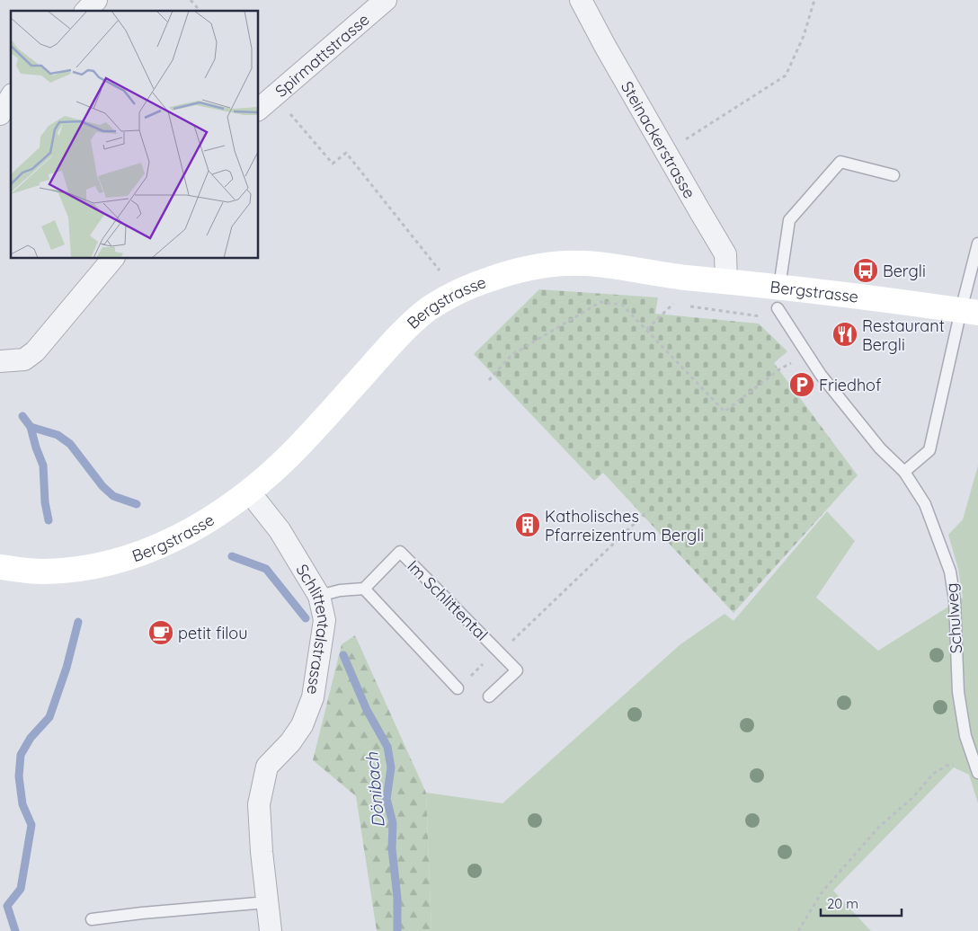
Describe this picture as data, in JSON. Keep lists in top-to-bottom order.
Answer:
{
  "streets": {
    "street": [
      "Spirmattstrasse",
      "Steinackerstrasse",
      "Bergstrasse",
      "Schlittentalstrasse"
    ],
    "lane": ["Im Schlittental", "Schulweg"]
  },
  "crossings": [
    ["Steinackerstrasse", "Bergstrasse"],
    ["Bergstrasse", "Schulweg"],
    ["Bergstrasse", "Schlittentalstrasse"]
  ],
  "water": ["Dönibach"],
  "places": {
    "bus stop": ["Bergli"],
    "restaurant": ["Restaurant Bergli"],
    "parking": ["Friedhof"],
    "building": ["Katholisches Pfarreizentrum Bergli"],
    "cafe": ["petit filou"]
  },
  "scale_bar": "20 m"
}
